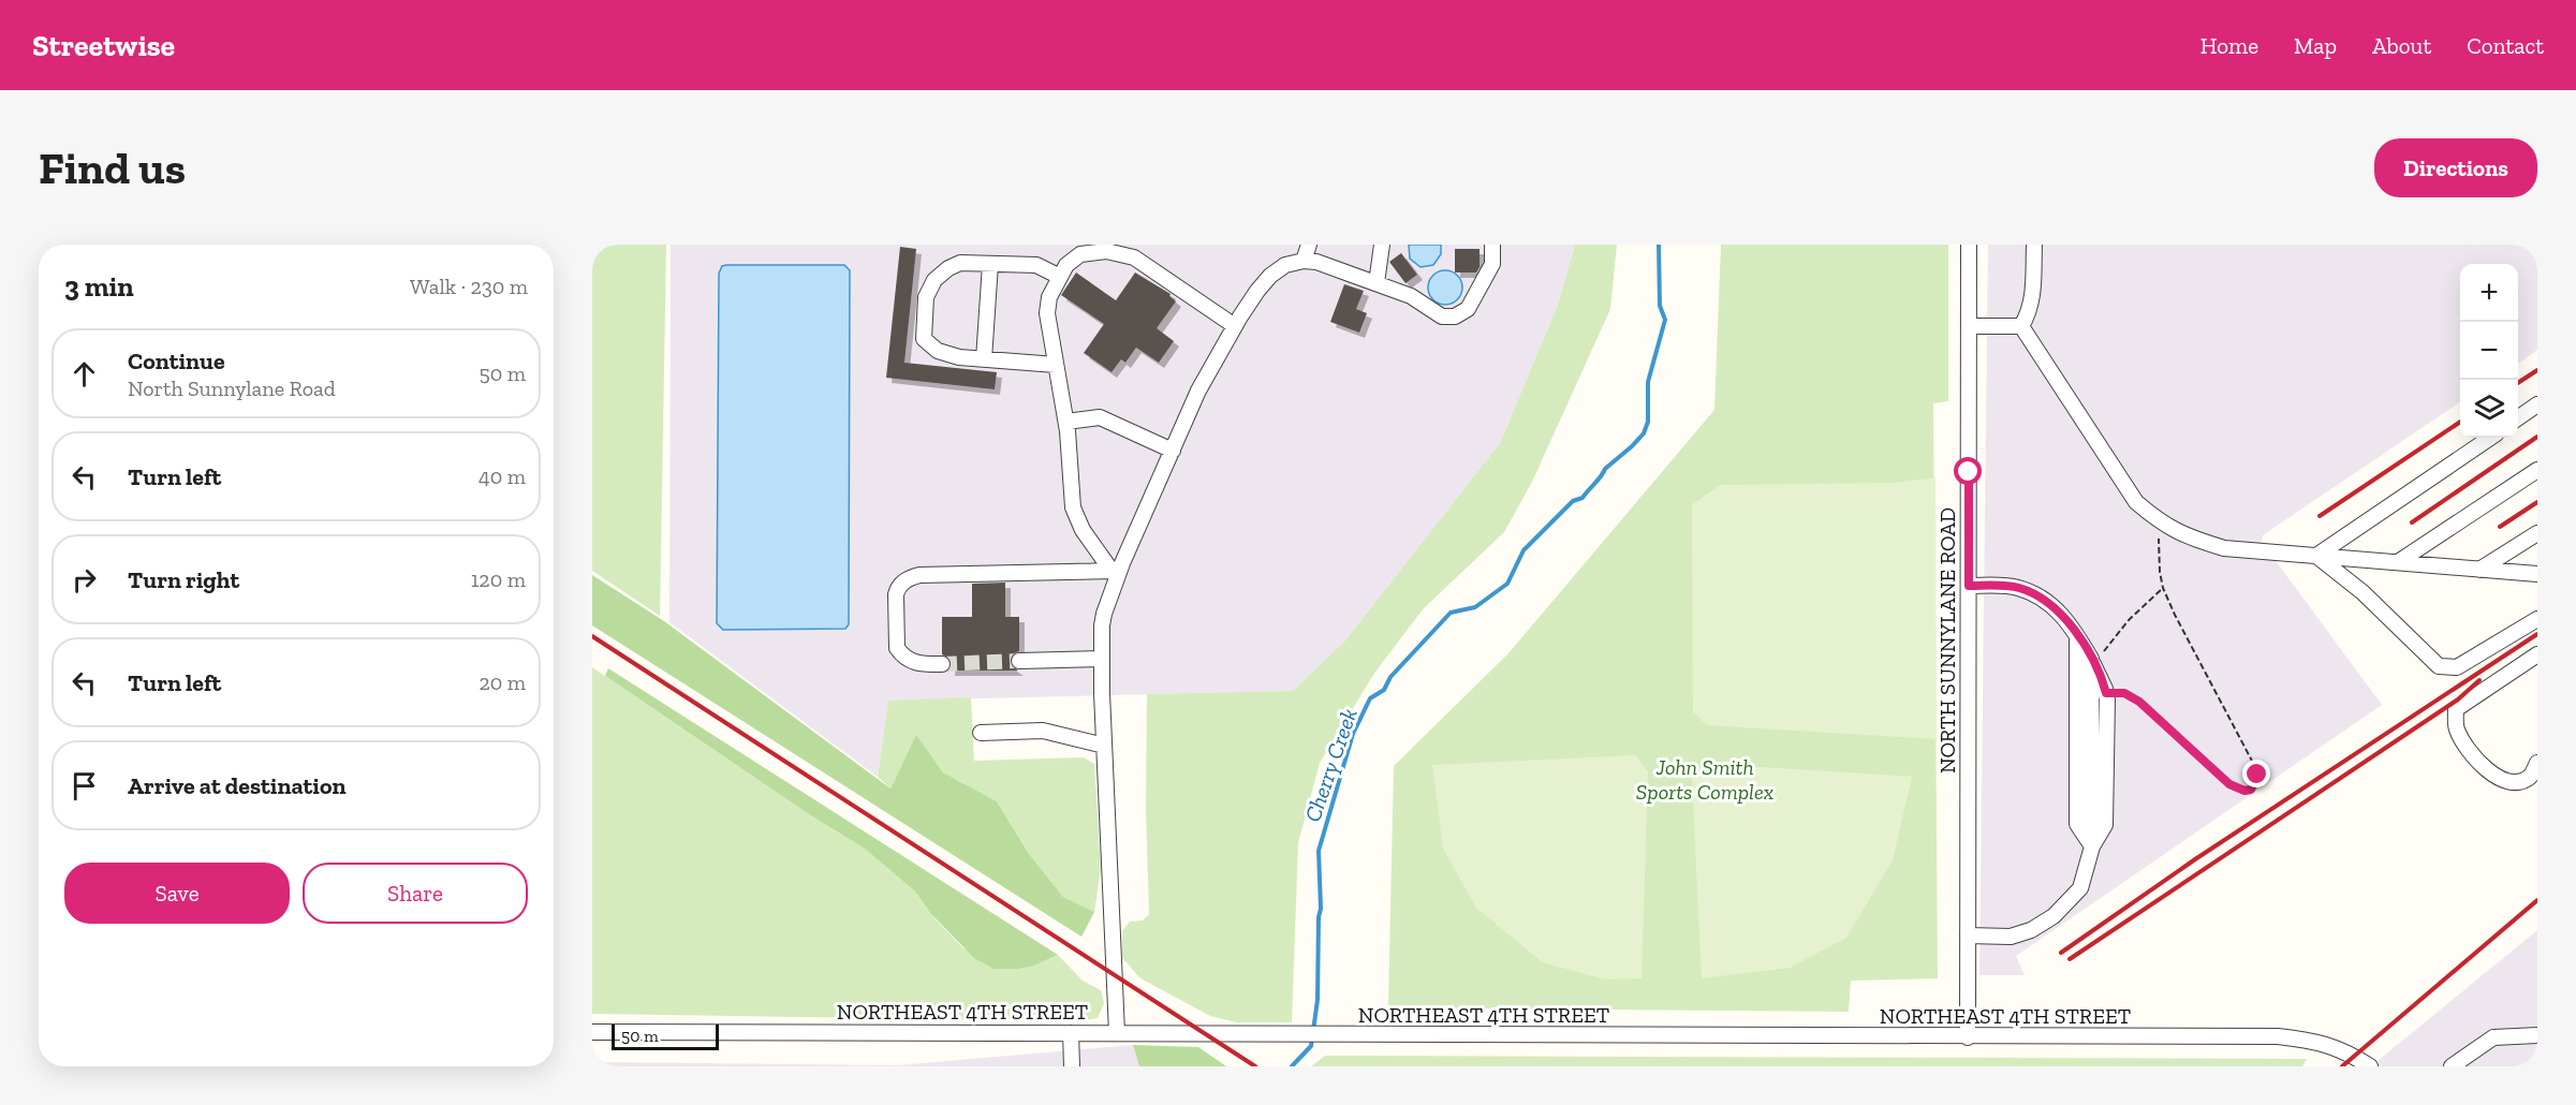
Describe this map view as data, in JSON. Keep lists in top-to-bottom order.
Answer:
{
  "streets": {
    "street": ["NORTH SUNNYLANE ROAD", "NORTHEAST 4TH STREET"]
  },
  "crossings": [
    ["NORTH SUNNYLANE ROAD", "NORTHEAST 4TH STREET"]
  ],
  "water": ["Cherry Creek"],
  "parks": ["John Smith Sports Complex"],
  "scale_bar": "50 m",
  "page": {
    "header": "Streetwise",
    "nav": [
      "Home",
      "Map",
      "About",
      "Contact"
    ],
    "buttons": [
      "Directions",
      ["Save", "Share"]
    ],
    "title": "Find us",
    "heading": ["3 min", "Walk · 230 m"],
    "map_buttons": ["+", "−"],
    "list": [
      ["Continue", "North Sunnylane Road", "50 m"],
      ["Turn left", "40 m"],
      ["Turn right", "120 m"],
      ["Turn left", "20 m"],
      "Arrive at destination"
    ],
    "scale": "50 m"
  }
}
